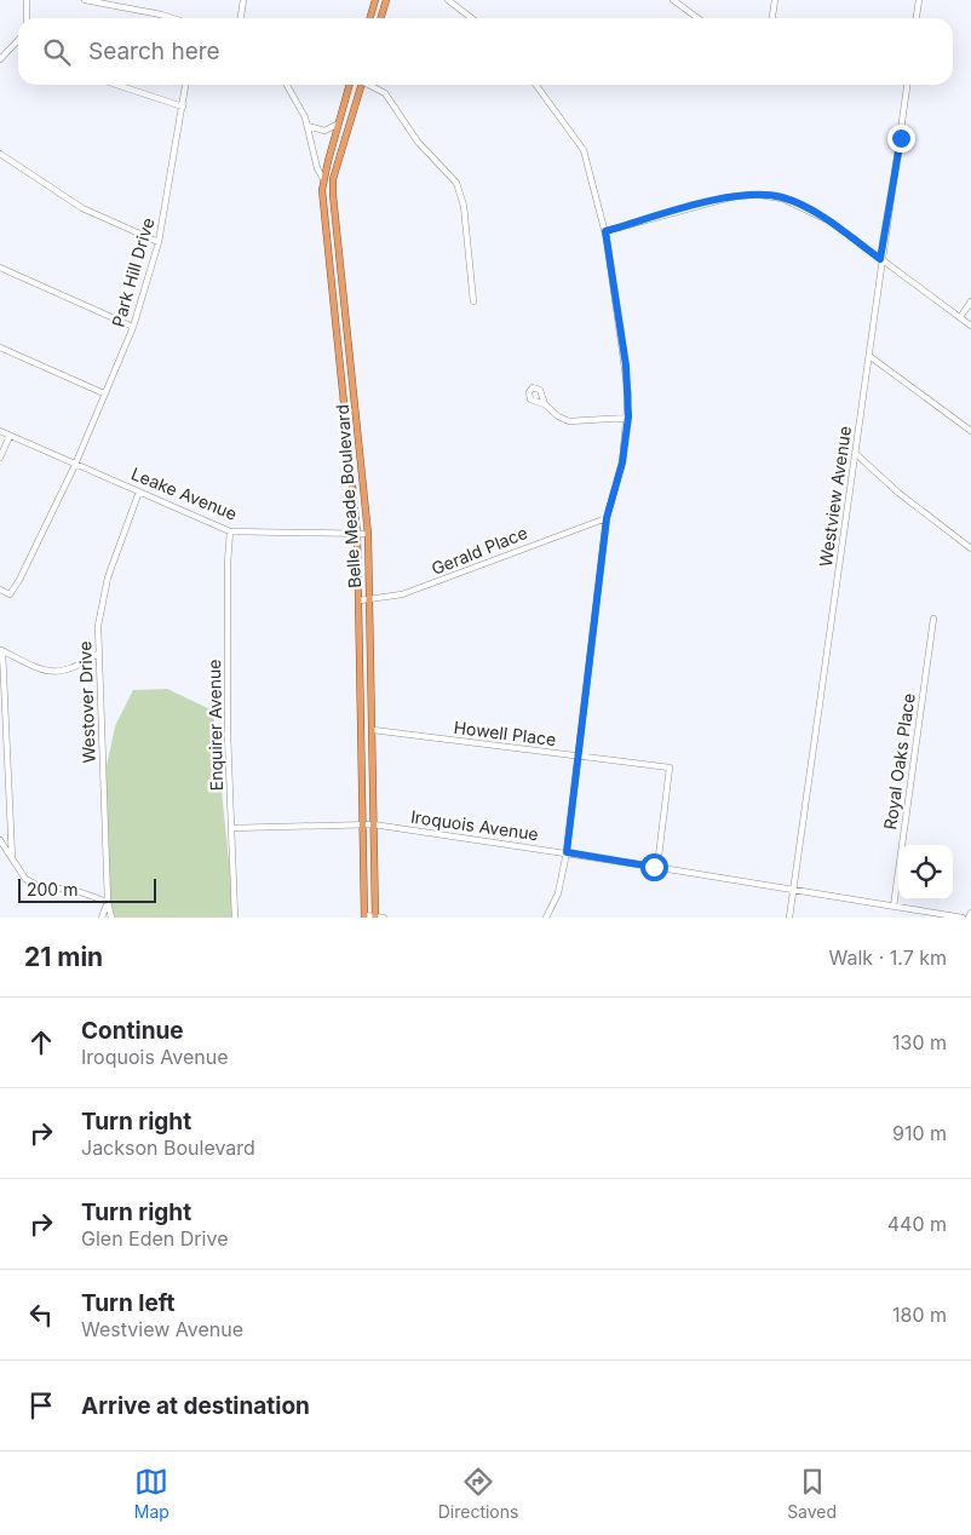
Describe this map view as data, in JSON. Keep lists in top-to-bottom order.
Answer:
{
  "streets": {
    "main road": ["Belle Meade Boulevard"],
    "street": [
      "Park Hill Drive",
      "Leake Avenue",
      "Westview Avenue",
      "Gerald Place",
      "Westover Drive",
      "Enquirer Avenue",
      "Howell Place",
      "Royal Oaks Place",
      "Iroquois Avenue"
    ]
  },
  "crossings": [
    ["Park Hill Drive", "Leake Avenue"],
    ["Leake Avenue", "Belle Meade Boulevard"],
    ["Leake Avenue", "Westover Drive"],
    ["Leake Avenue", "Enquirer Avenue"],
    ["Belle Meade Boulevard", "Gerald Place"],
    ["Belle Meade Boulevard", "Howell Place"],
    ["Belle Meade Boulevard", "Iroquois Avenue"],
    ["Westview Avenue", "Iroquois Avenue"],
    ["Enquirer Avenue", "Iroquois Avenue"],
    ["Howell Place", "Iroquois Avenue"],
    ["Royal Oaks Place", "Iroquois Avenue"]
  ],
  "scale_bar": "200 m",
  "page": {
    "search": "Search here",
    "scale": "200 m",
    "heading": ["21 min", "Walk · 1.7 km"],
    "list": [
      ["Continue", "Iroquois Avenue", "130 m"],
      ["Turn right", "Jackson Boulevard", "910 m"],
      ["Turn right", "Glen Eden Drive", "440 m"],
      ["Turn left", "Westview Avenue", "180 m"],
      "Arrive at destination"
    ],
    "nav": ["Map", "Directions", "Saved"]
  }
}
